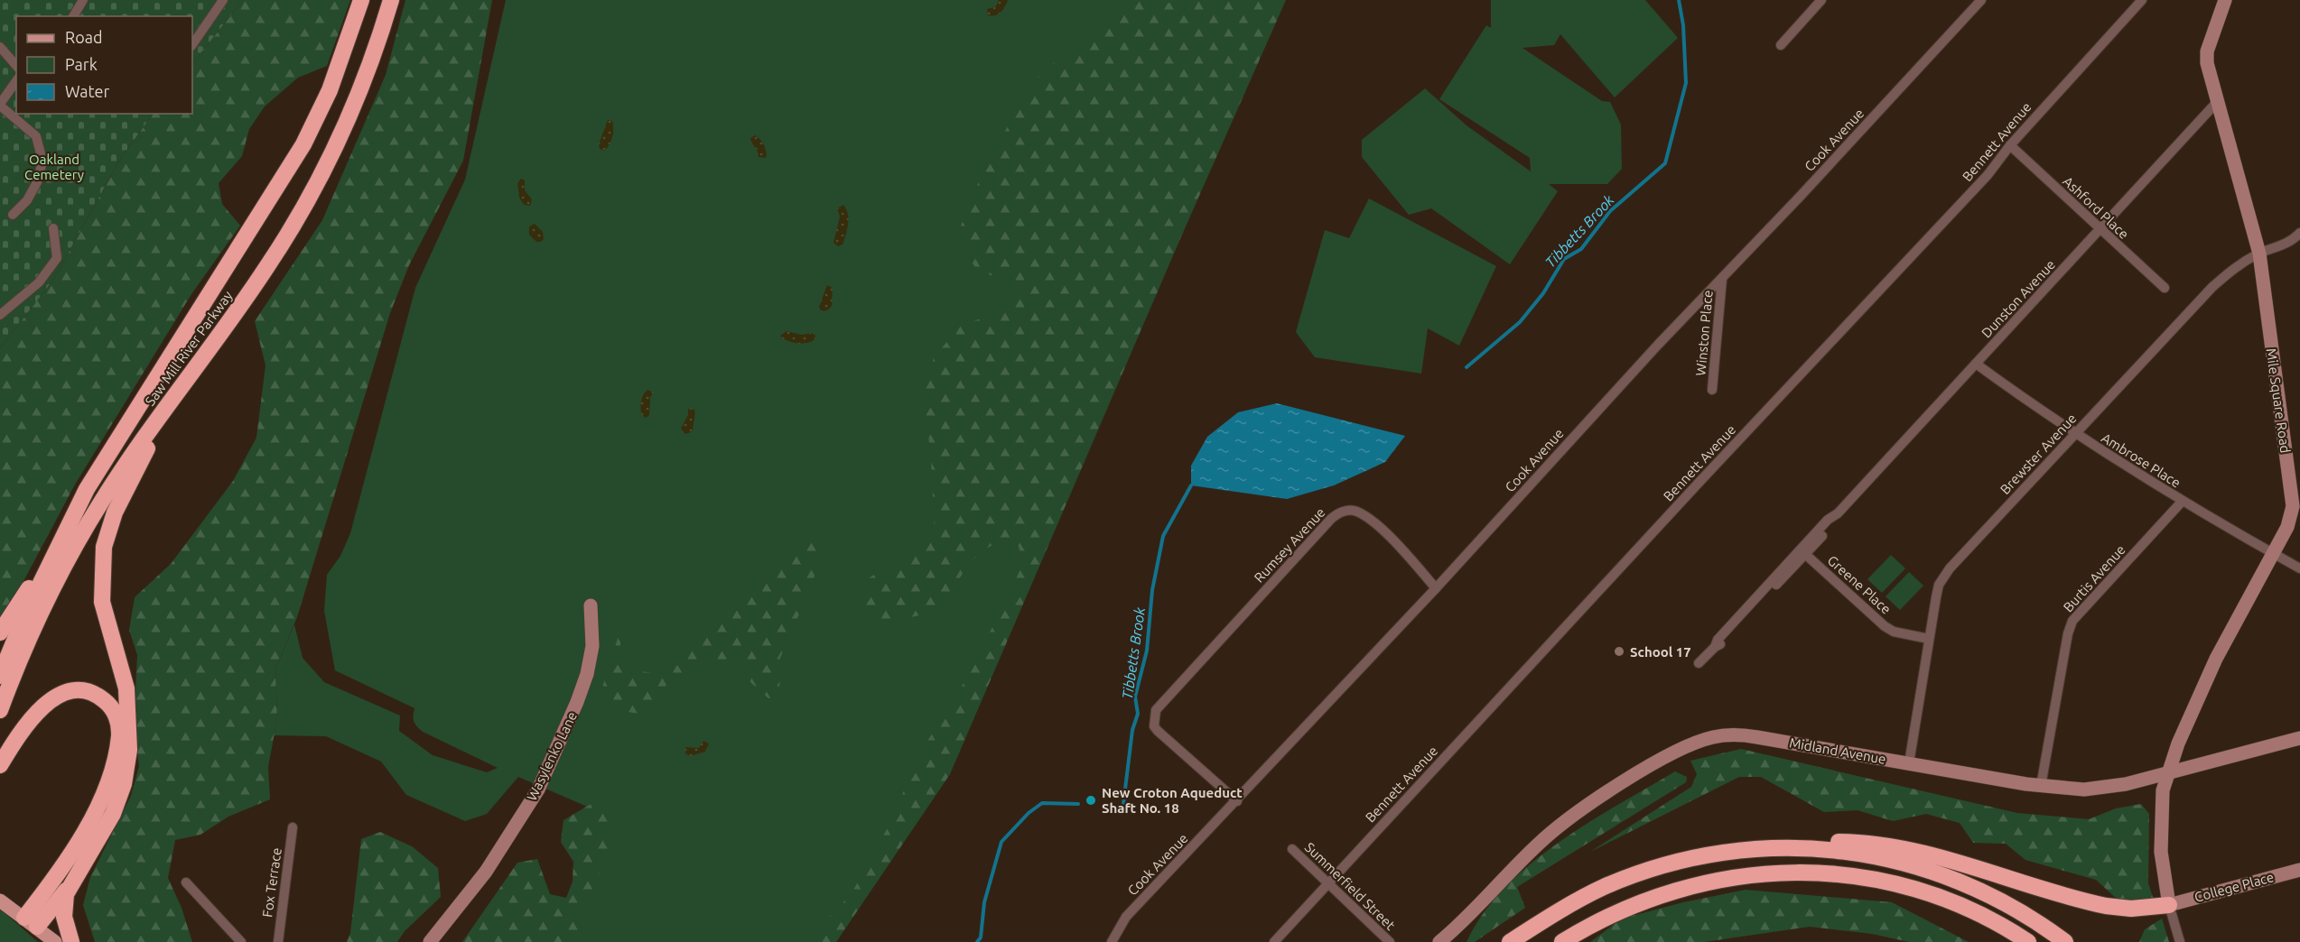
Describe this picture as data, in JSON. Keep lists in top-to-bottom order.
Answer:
{
  "streets": {
    "highway": ["Saw Mill River Parkway"],
    "street": [
      "Cook Avenue",
      "Bennett Avenue",
      "Ashford Place",
      "Dunston Avenue",
      "Winston Place",
      "Mile Square Road",
      "Brewster Avenue",
      "Ambrose Place",
      "Rumsey Avenue",
      "Burtis Avenue",
      "Greene Place",
      "Midland Avenue",
      "Wasylenko Lane",
      "Fox Terrace",
      "Summerfield Street",
      "College Place"
    ]
  },
  "crossings": [
    ["Cook Avenue", "Winston Place"],
    ["Cook Avenue", "Rumsey Avenue"],
    ["Bennett Avenue", "Ashford Place"],
    ["Bennett Avenue", "Summerfield Street"],
    ["Ashford Place", "Dunston Avenue"],
    ["Dunston Avenue", "Mile Square Road"],
    ["Dunston Avenue", "Ambrose Place"],
    ["Dunston Avenue", "Greene Place"],
    ["Mile Square Road", "Brewster Avenue"],
    ["Mile Square Road", "Ambrose Place"],
    ["Mile Square Road", "Midland Avenue"],
    ["Mile Square Road", "College Place"],
    ["Brewster Avenue", "Ambrose Place"],
    ["Brewster Avenue", "Greene Place"],
    ["Brewster Avenue", "Midland Avenue"],
    ["Ambrose Place", "Burtis Avenue"],
    ["Burtis Avenue", "Midland Avenue"]
  ],
  "water": ["Tibbetts Brook"],
  "parks": ["Oakland Cemetery"],
  "places": ["School 17", "New Croton Aqueduct Shaft No. 18"],
  "legend": ["Road", "Park", "Water"]
}
